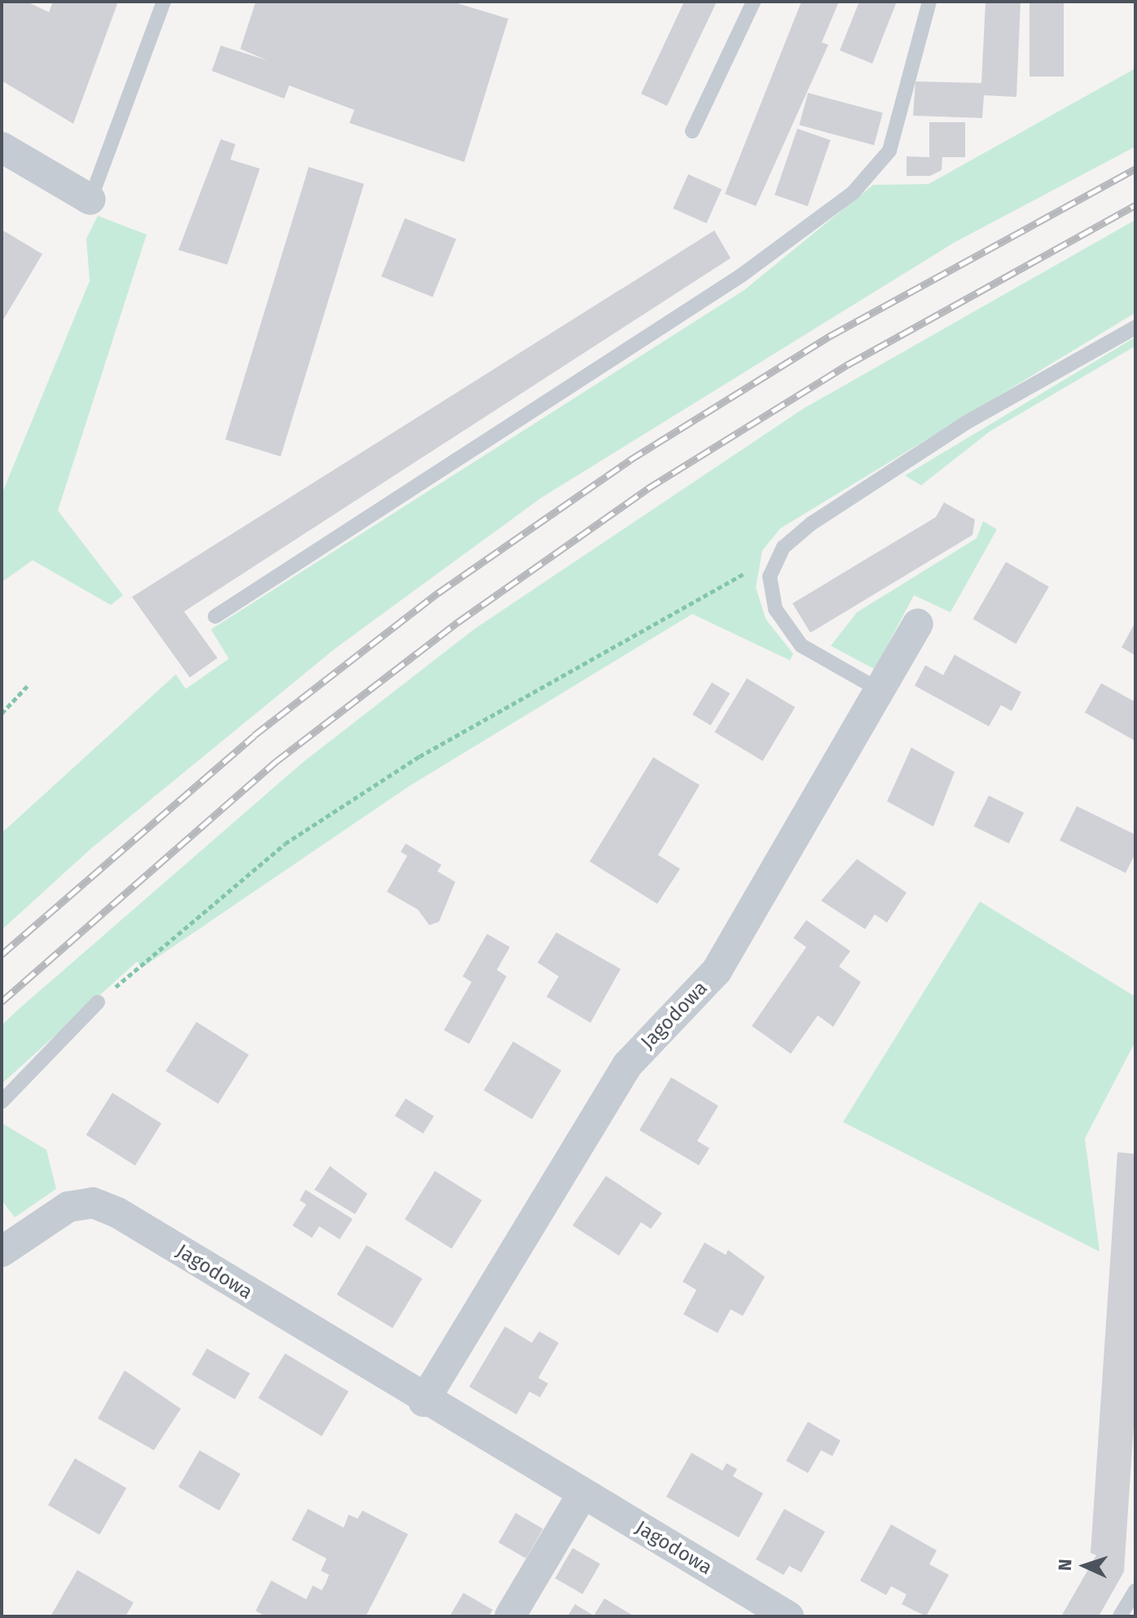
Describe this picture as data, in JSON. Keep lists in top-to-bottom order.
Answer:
{
  "streets": {
    "street": ["Jagodowa"]
  },
  "north": "left"
}
